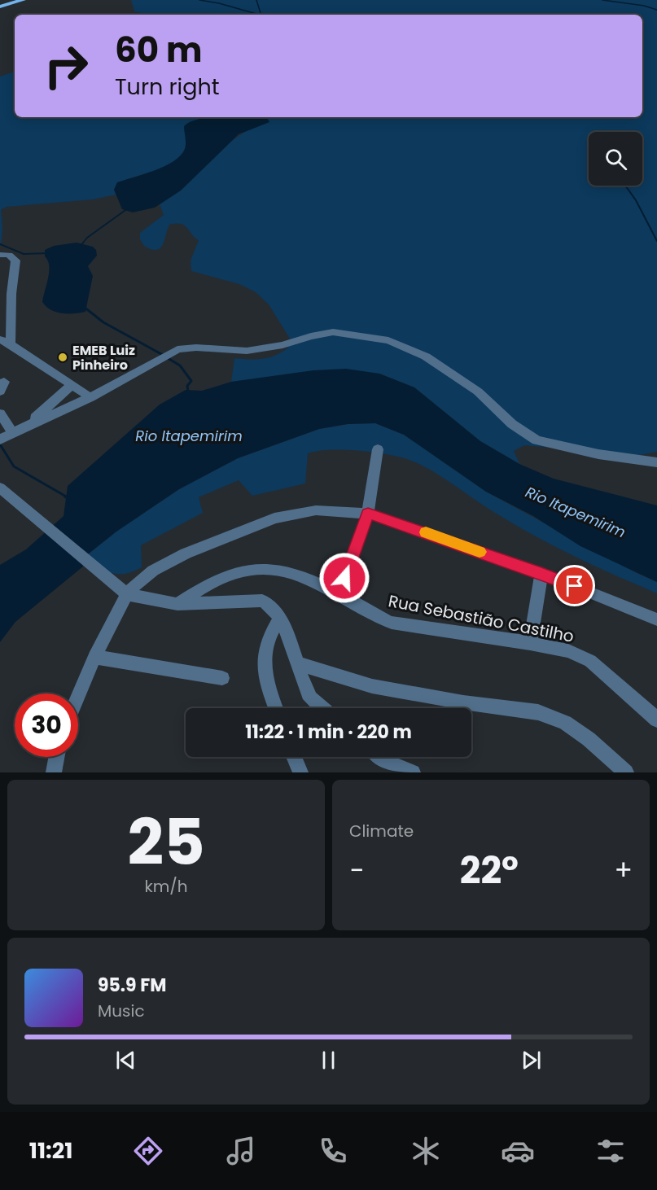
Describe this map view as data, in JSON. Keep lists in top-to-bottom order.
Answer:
{
  "streets": {
    "street": ["Rua Sebastião Castilho"]
  },
  "water": ["Rio Itapemirim"],
  "places": ["EMEB Luiz Pinheiro"],
  "page": {
    "turn": ["60 m", "Turn right"],
    "limit": "30",
    "trip": "11:22 · 1 min · 220 m",
    "tile": [
      ["25", "km/h"],
      "Climate"
    ],
    "heat": ["−", "22°", "+"],
    "song": ["95.9 FM", "Music"],
    "tabs": "11:21"
  }
}
